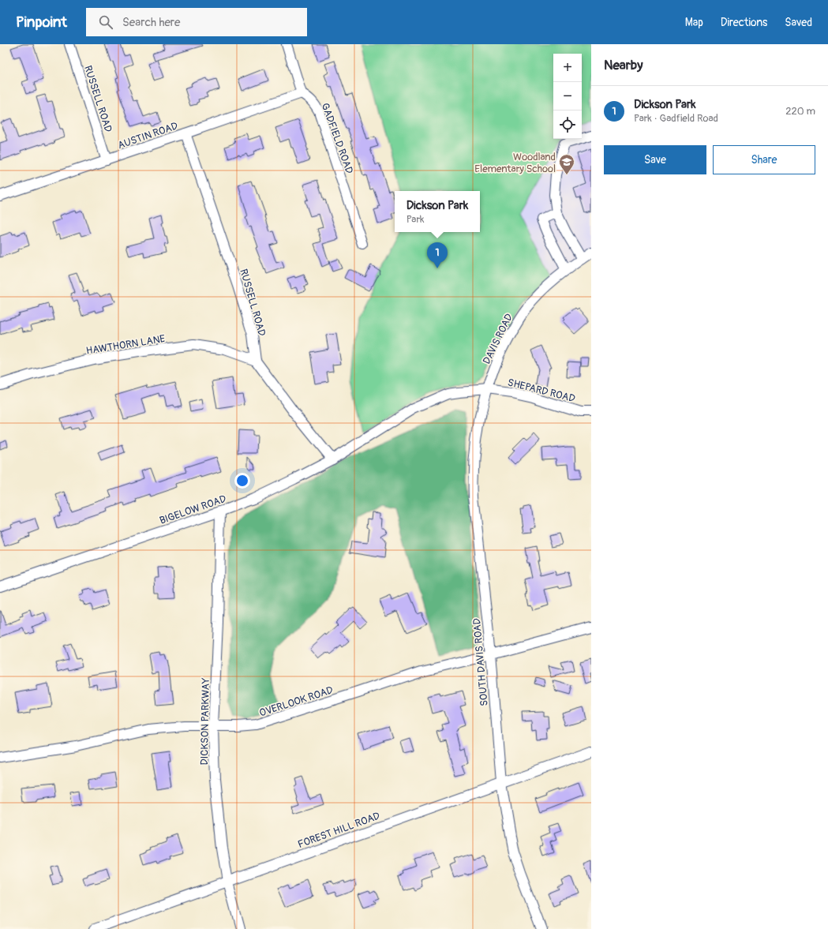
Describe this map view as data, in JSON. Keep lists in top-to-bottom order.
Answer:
{
  "streets": {
    "street": [
      "RUSSELL ROAD",
      "AUSTIN ROAD",
      "GADFIELD ROAD",
      "DAVIS ROAD",
      "HAWTHORN LANE",
      "SHEPARD ROAD",
      "BIGELOW ROAD",
      "SOUTH DAVIS ROAD",
      "OVERLOOK ROAD",
      "DICKSON PARKWAY",
      "FOREST HILL ROAD"
    ]
  },
  "crossings": [
    ["RUSSELL ROAD", "AUSTIN ROAD"],
    ["RUSSELL ROAD", "HAWTHORN LANE"],
    ["RUSSELL ROAD", "BIGELOW ROAD"],
    ["AUSTIN ROAD", "GADFIELD ROAD"],
    ["DAVIS ROAD", "SHEPARD ROAD"],
    ["DAVIS ROAD", "BIGELOW ROAD"],
    ["DAVIS ROAD", "SOUTH DAVIS ROAD"],
    ["SHEPARD ROAD", "BIGELOW ROAD"],
    ["SHEPARD ROAD", "SOUTH DAVIS ROAD"],
    ["BIGELOW ROAD", "SOUTH DAVIS ROAD"],
    ["BIGELOW ROAD", "DICKSON PARKWAY"],
    ["SOUTH DAVIS ROAD", "OVERLOOK ROAD"],
    ["SOUTH DAVIS ROAD", "FOREST HILL ROAD"],
    ["OVERLOOK ROAD", "DICKSON PARKWAY"],
    ["DICKSON PARKWAY", "FOREST HILL ROAD"]
  ],
  "places": {
    "school or university": ["Woodland Elementary School"]
  },
  "page": {
    "header": "Pinpoint",
    "search": "Search here",
    "nav": ["Map", "Directions", "Saved"],
    "heading": "Nearby",
    "map_buttons": ["+", "−"],
    "list": [
      {
        "mark": "1",
        "name": "Dickson Park",
        "note": "Park · Gadfield Road",
        "value": "220 m"
      }
    ],
    "buttons": ["Save", "Share"],
    "popup": ["Dickson Park", "Park"],
    "pins": "1"
  }
}
